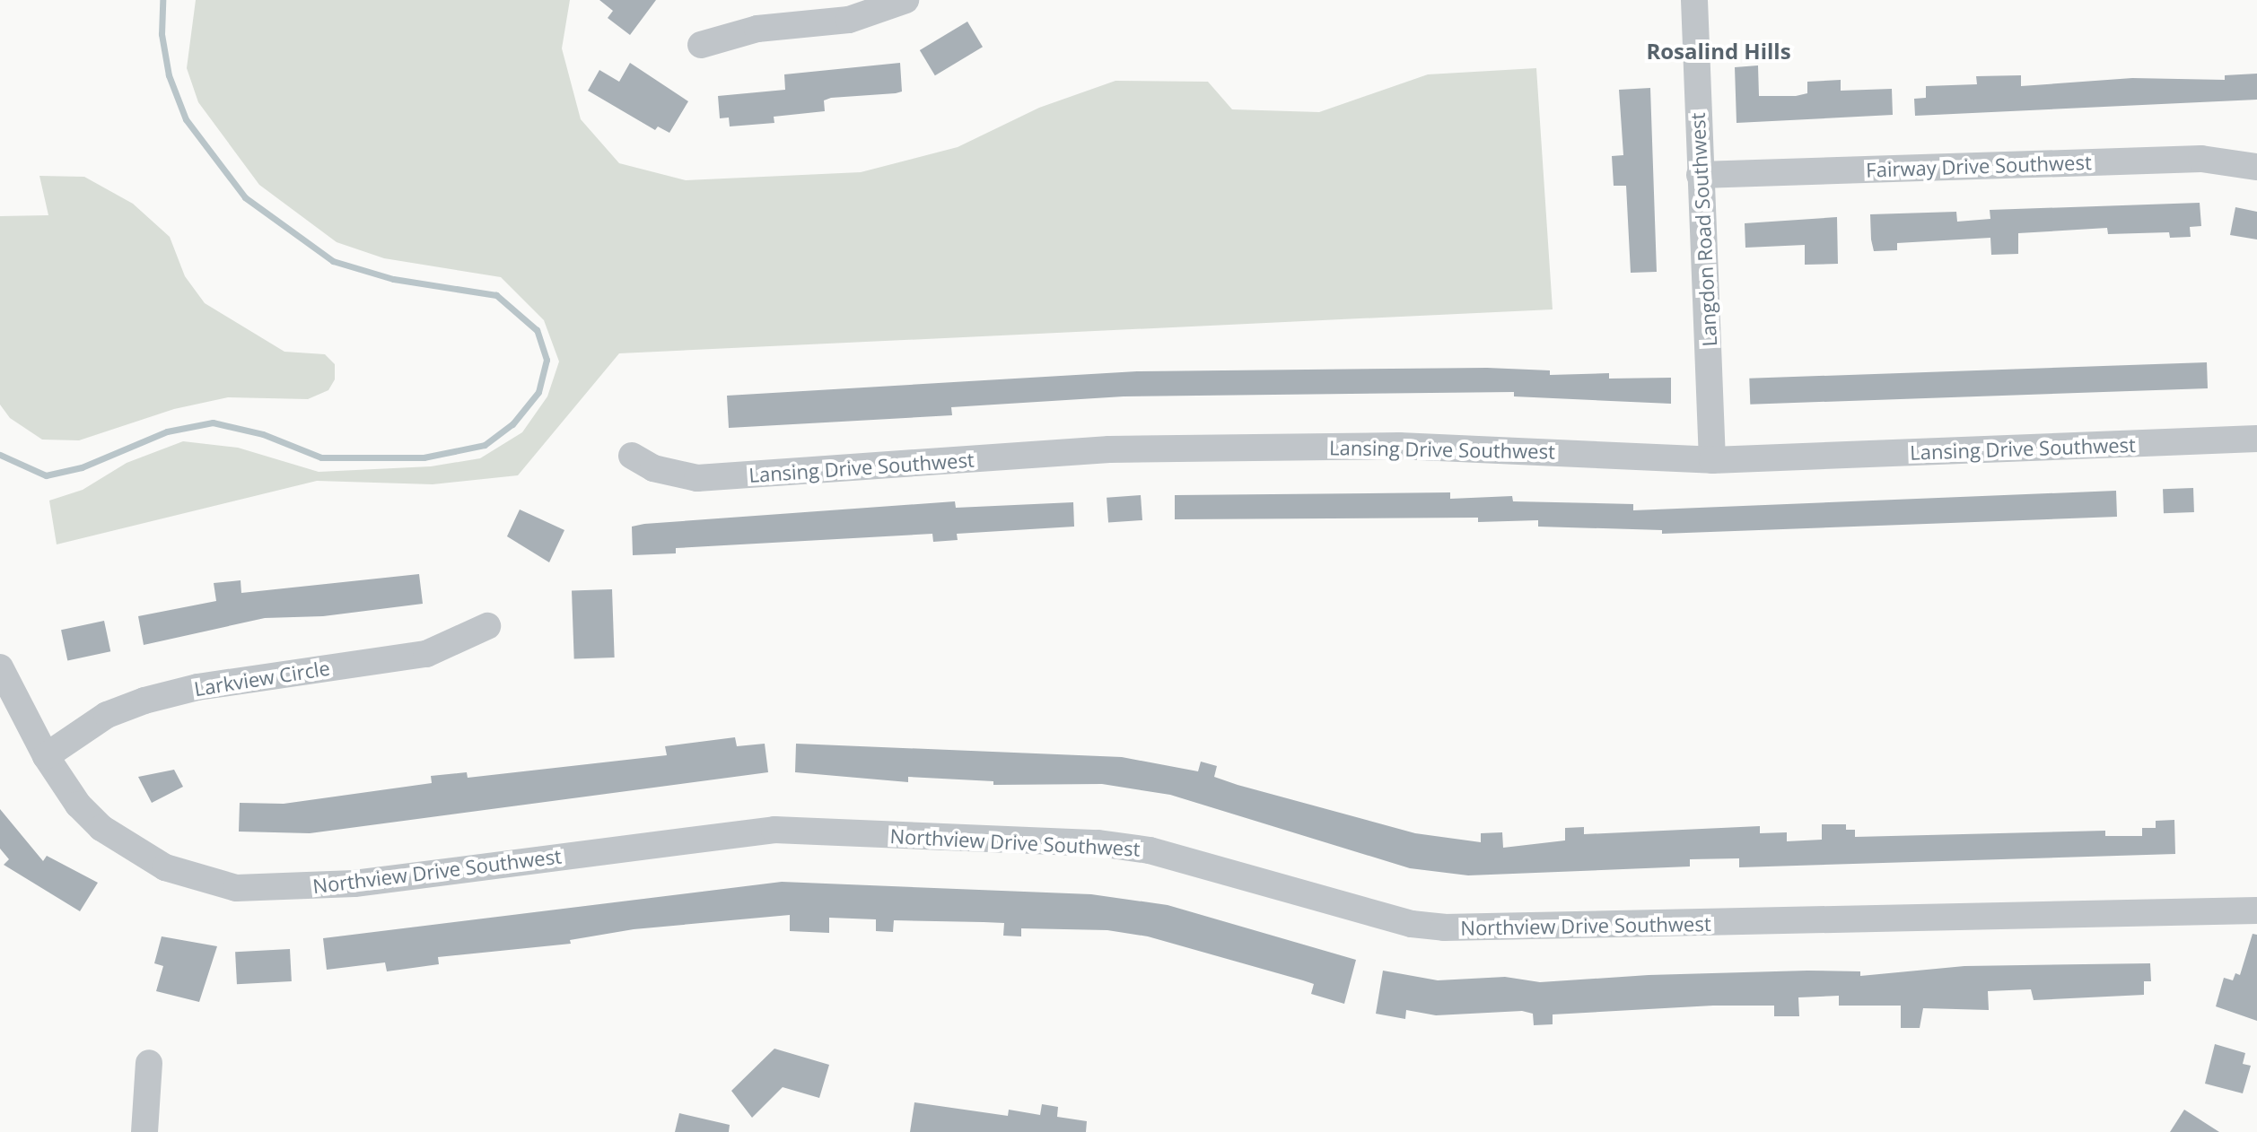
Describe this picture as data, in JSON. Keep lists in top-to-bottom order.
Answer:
{
  "streets": {
    "street": [
      "Fairway Drive Southwest",
      "Langdon Road Southwest",
      "Lansing Drive Southwest",
      "Larkview Circle",
      "Northview Drive Southwest"
    ]
  },
  "crossings": [
    ["Fairway Drive Southwest", "Langdon Road Southwest"],
    ["Langdon Road Southwest", "Lansing Drive Southwest"],
    ["Larkview Circle", "Northview Drive Southwest"]
  ],
  "districts": ["Rosalind Hills"]
}
